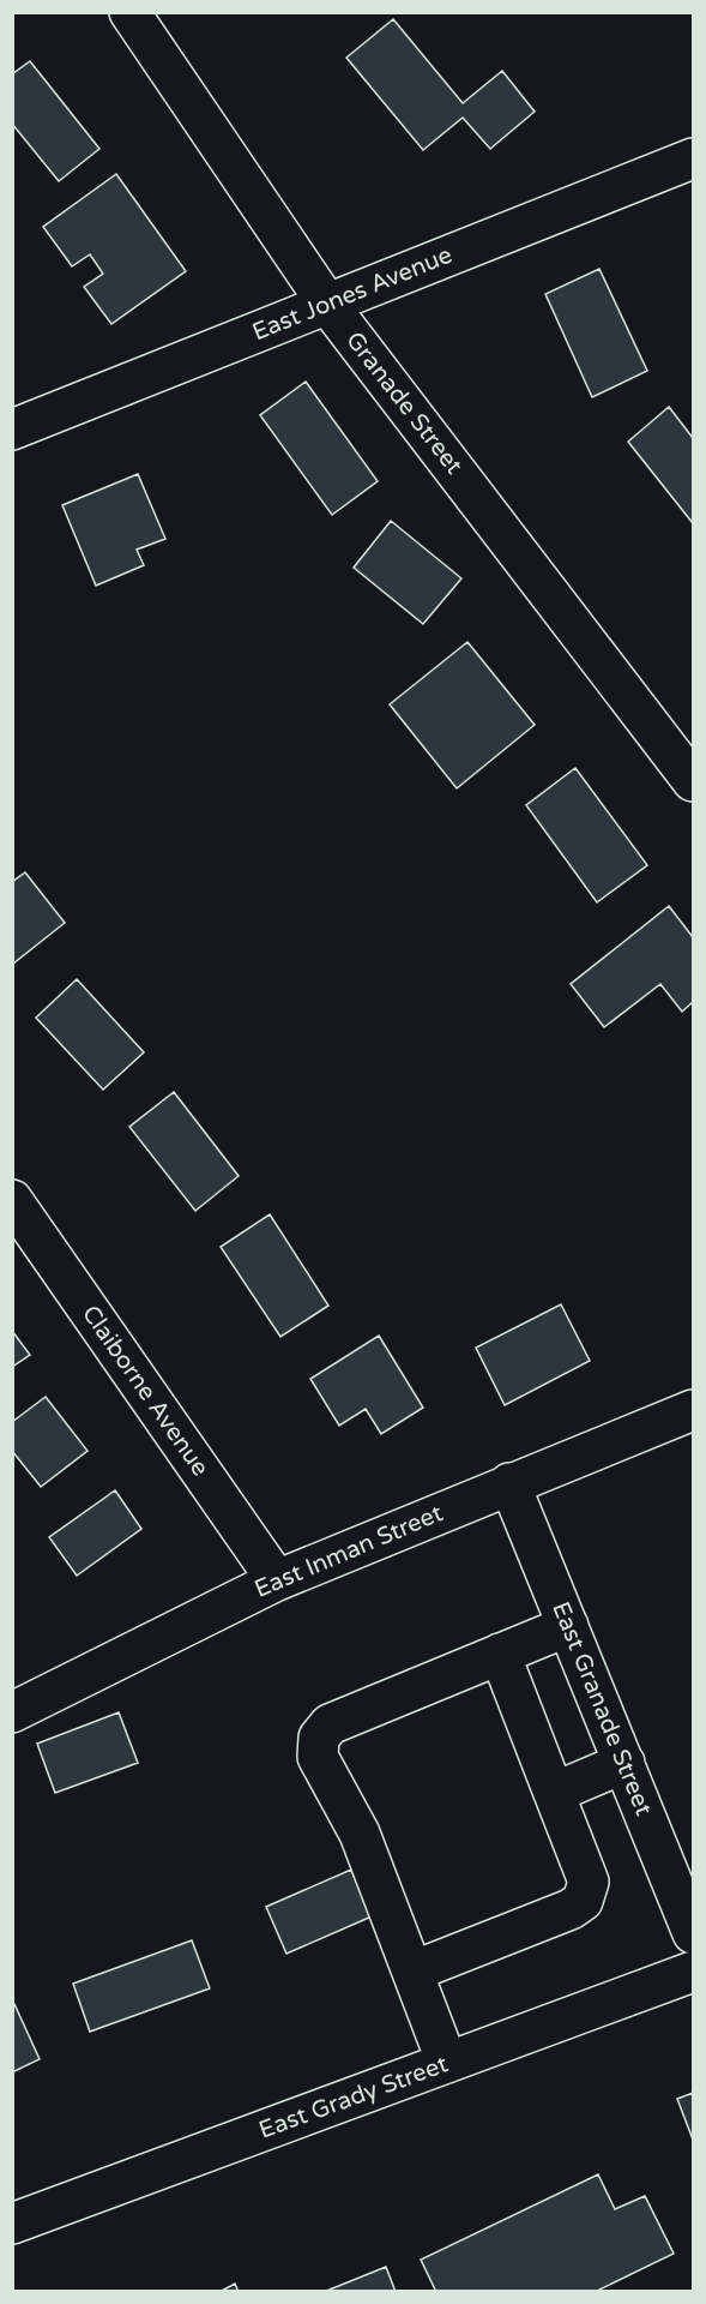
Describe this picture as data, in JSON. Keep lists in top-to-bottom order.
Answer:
{
  "streets": {
    "street": [
      "East Jones Avenue",
      "Granade Street",
      "Claiborne Avenue",
      "East Inman Street",
      "East Granade Street",
      "East Grady Street"
    ]
  },
  "crossings": [
    ["East Jones Avenue", "Granade Street"],
    ["Claiborne Avenue", "East Inman Street"],
    ["East Inman Street", "East Granade Street"]
  ]
}
